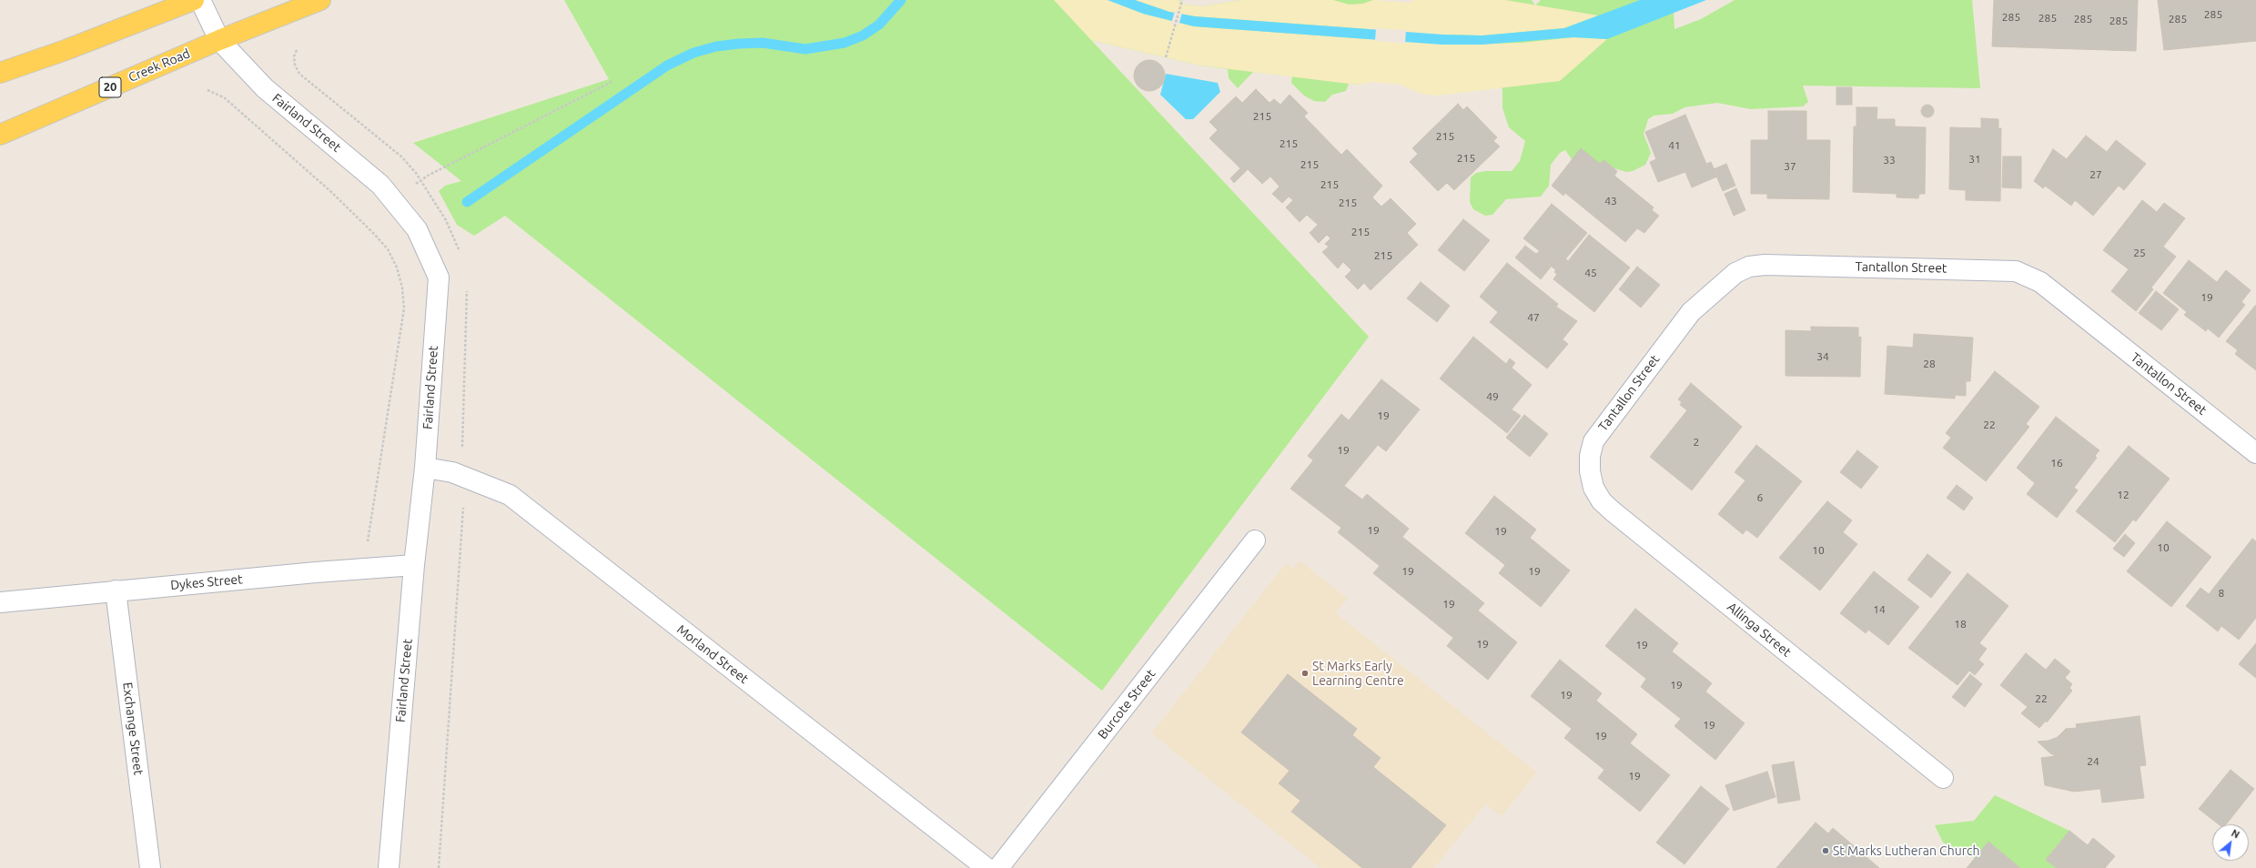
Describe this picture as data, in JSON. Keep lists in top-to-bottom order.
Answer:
{
  "streets": {
    "main road": ["Creek Road", "20"],
    "street": [
      "Fairland Street",
      "Tantallon Street",
      "Dykes Street",
      "Allinga Street",
      "Morland Street",
      "Burcote Street",
      "Exchange Street"
    ]
  },
  "crossings": [
    ["Creek Road", "Fairland Street"],
    ["Fairland Street", "Dykes Street"],
    ["Fairland Street", "Morland Street"],
    ["Tantallon Street", "Allinga Street"],
    ["Dykes Street", "Exchange Street"]
  ],
  "places": ["St Marks Early Learning Centre", "St Marks Lutheran Church"],
  "house_numbers": [
    "285",
    "285",
    "285",
    "285",
    "285",
    "285",
    "215",
    "215",
    "215",
    "41",
    "215",
    "31",
    "33",
    "215",
    "37",
    "27",
    "215",
    "43",
    "215",
    "215",
    "25",
    "215",
    "45",
    "19",
    "47",
    "34",
    "28",
    "49",
    "19",
    "22",
    "2",
    "19",
    "16",
    "12",
    "6",
    "19",
    "19",
    "10",
    "10",
    "19",
    "19",
    "8",
    "19",
    "14",
    "18",
    "19",
    "19",
    "19",
    "19",
    "22",
    "19",
    "19",
    "24",
    "19"
  ],
  "north": "top right"
}
